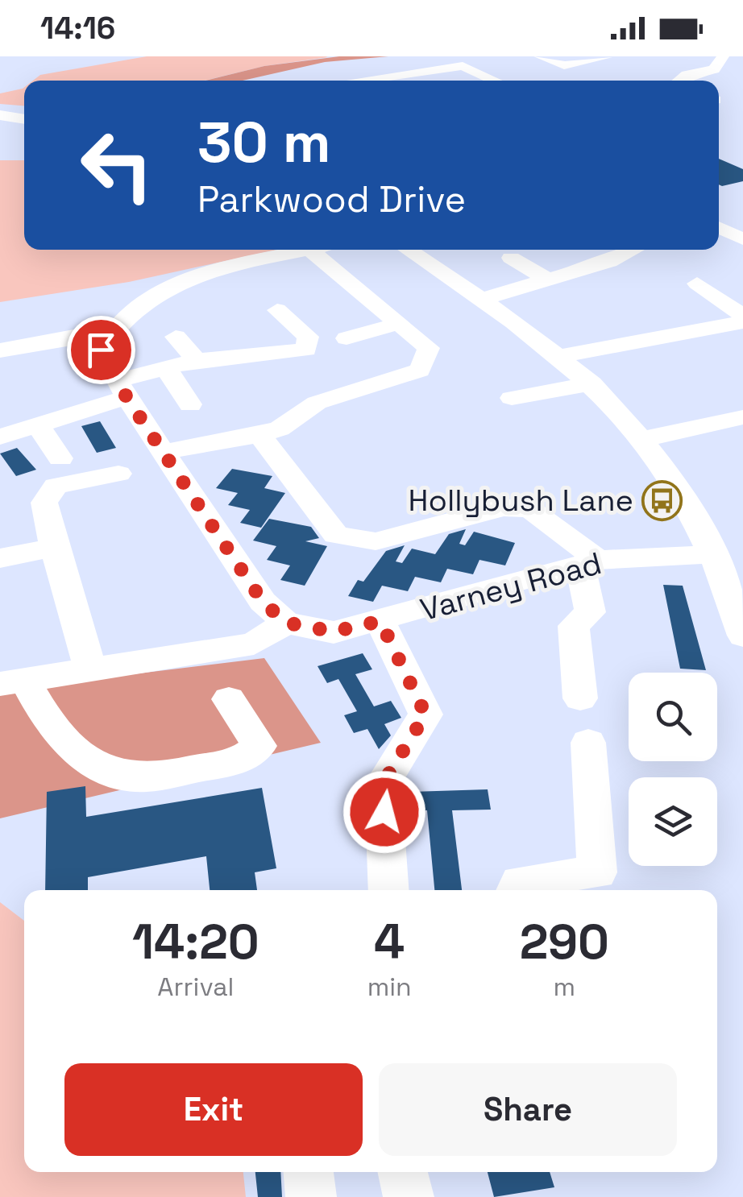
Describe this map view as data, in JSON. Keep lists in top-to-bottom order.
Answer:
{
  "streets": {
    "street": ["Varney Road"]
  },
  "places": {
    "bus stop": ["Hollybush Lane"]
  },
  "page": {
    "status": "14:16",
    "turn": ["30 m", "Parkwood Drive"],
    "eta": [
      "14:20",
      "Arrival",
      "4",
      "min",
      "290",
      "m"
    ],
    "buttons": ["Exit", "Share"]
  }
}
